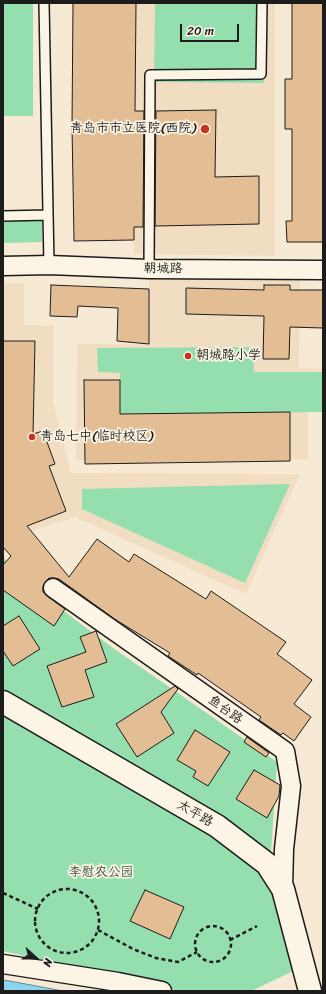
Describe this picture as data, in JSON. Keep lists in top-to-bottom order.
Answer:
{
  "streets": {
    "main road": ["太平路"],
    "street": ["朝城路", "鱼台路"]
  },
  "crossings": [
    ["鱼台路", "太平路"]
  ],
  "parks": ["李慰农公园"],
  "places": ["青岛市市立医院(西院)", "朝城路小学", "青岛七中(临时校区)"],
  "scale_bar": "20 m",
  "north": "right"
}
